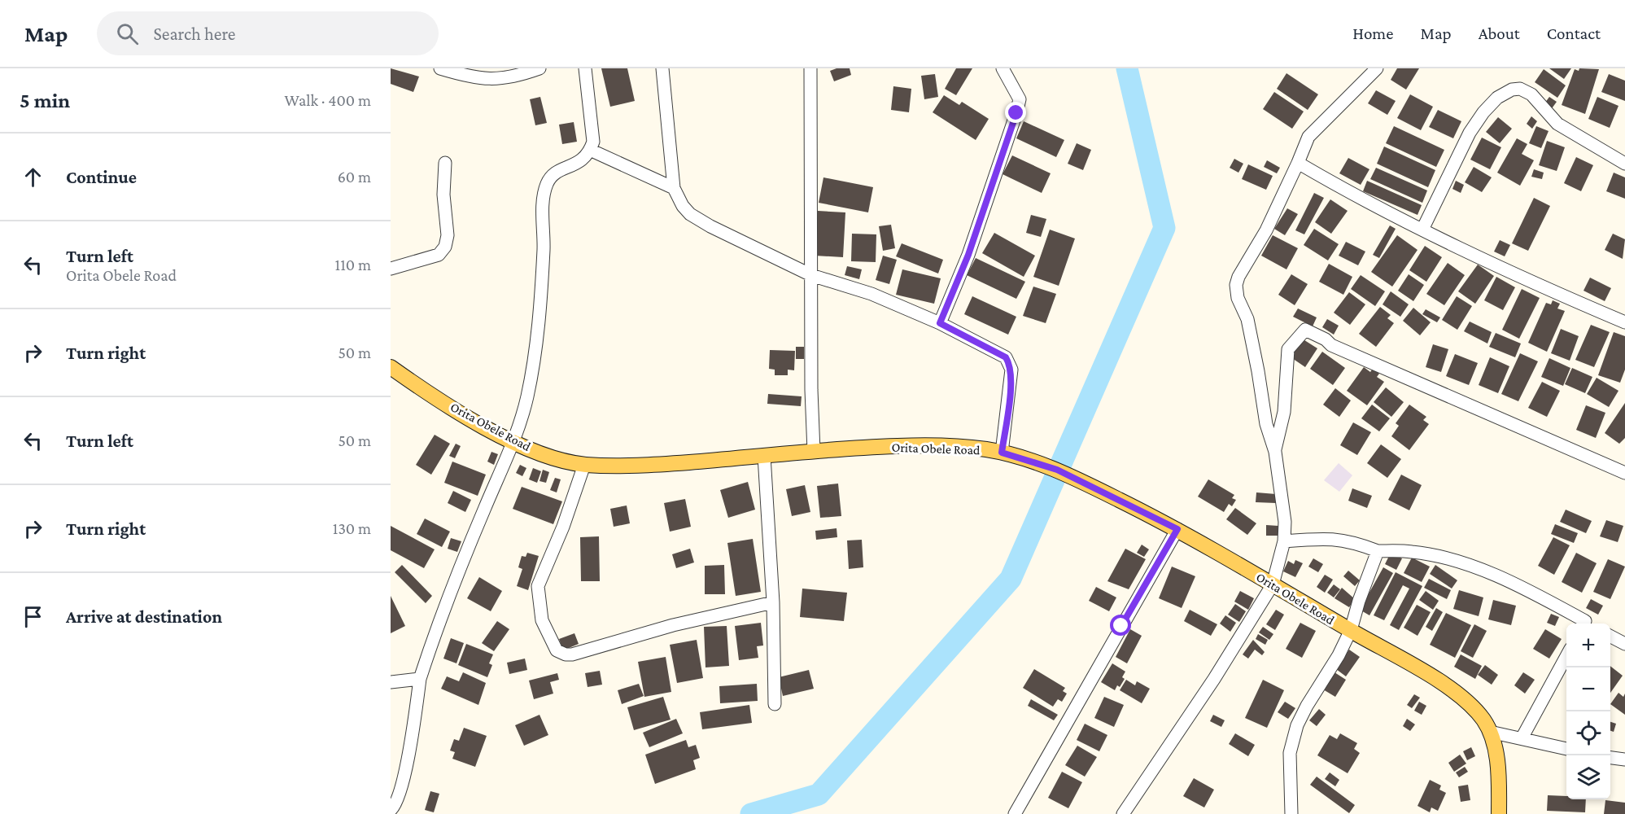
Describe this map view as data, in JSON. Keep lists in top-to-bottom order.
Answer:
{
  "streets": {
    "main road": ["Orita Obele Road"]
  },
  "page": {
    "header": "Map",
    "search": "Search here",
    "nav": [
      "Home",
      "Map",
      "About",
      "Contact"
    ],
    "heading": ["5 min", "Walk · 400 m"],
    "list": [
      ["Continue", "60 m"],
      ["Turn left", "Orita Obele Road", "110 m"],
      ["Turn right", "50 m"],
      ["Turn left", "50 m"],
      ["Turn right", "130 m"],
      "Arrive at destination"
    ],
    "map_buttons": ["+", "−"]
  }
}
